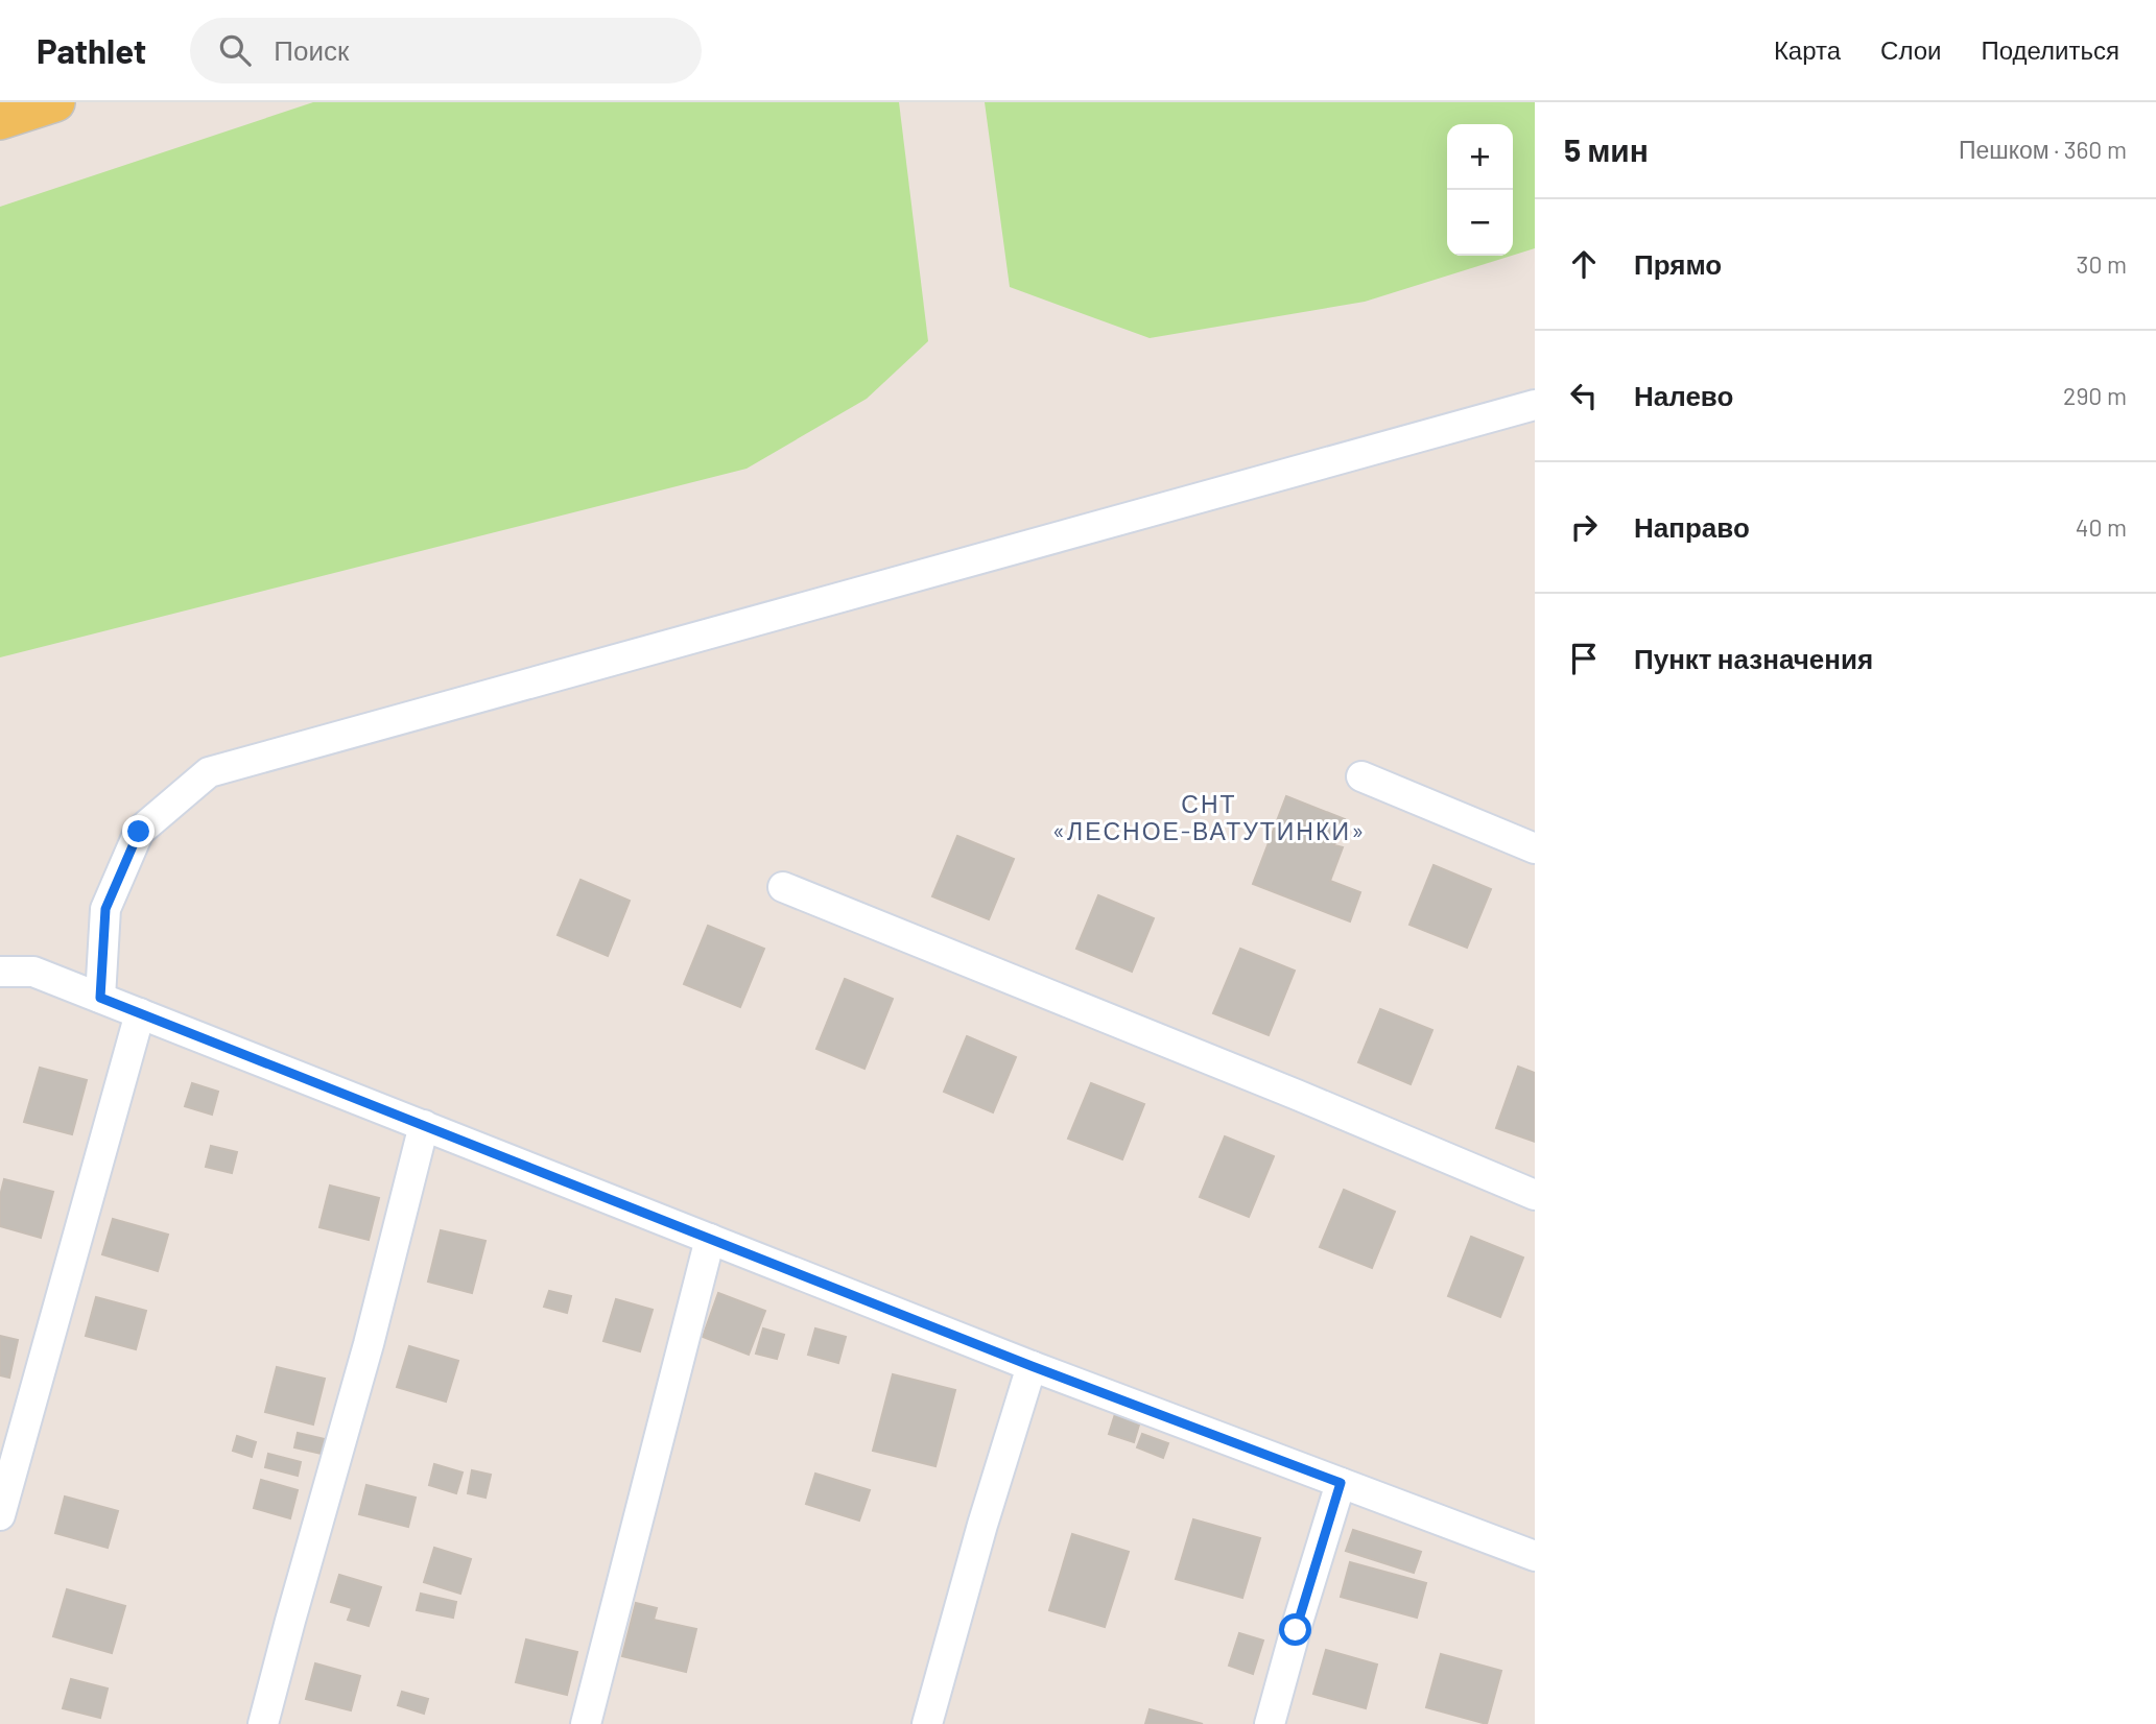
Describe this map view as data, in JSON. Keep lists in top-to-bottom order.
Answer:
{
  "districts": ["СНТ «ЛЕСНОЕ-ВАТУТИНКИ»"],
  "page": {
    "header": "Pathlet",
    "search": "Поиск",
    "nav": ["Карта", "Слои", "Поделиться"],
    "heading": ["5 мин", "Пешком · 360 m"],
    "map_buttons": ["+", "−"],
    "list": [
      ["Прямо", "30 m"],
      ["Налево", "290 m"],
      ["Направо", "40 m"],
      "Пункт назначения"
    ]
  }
}
